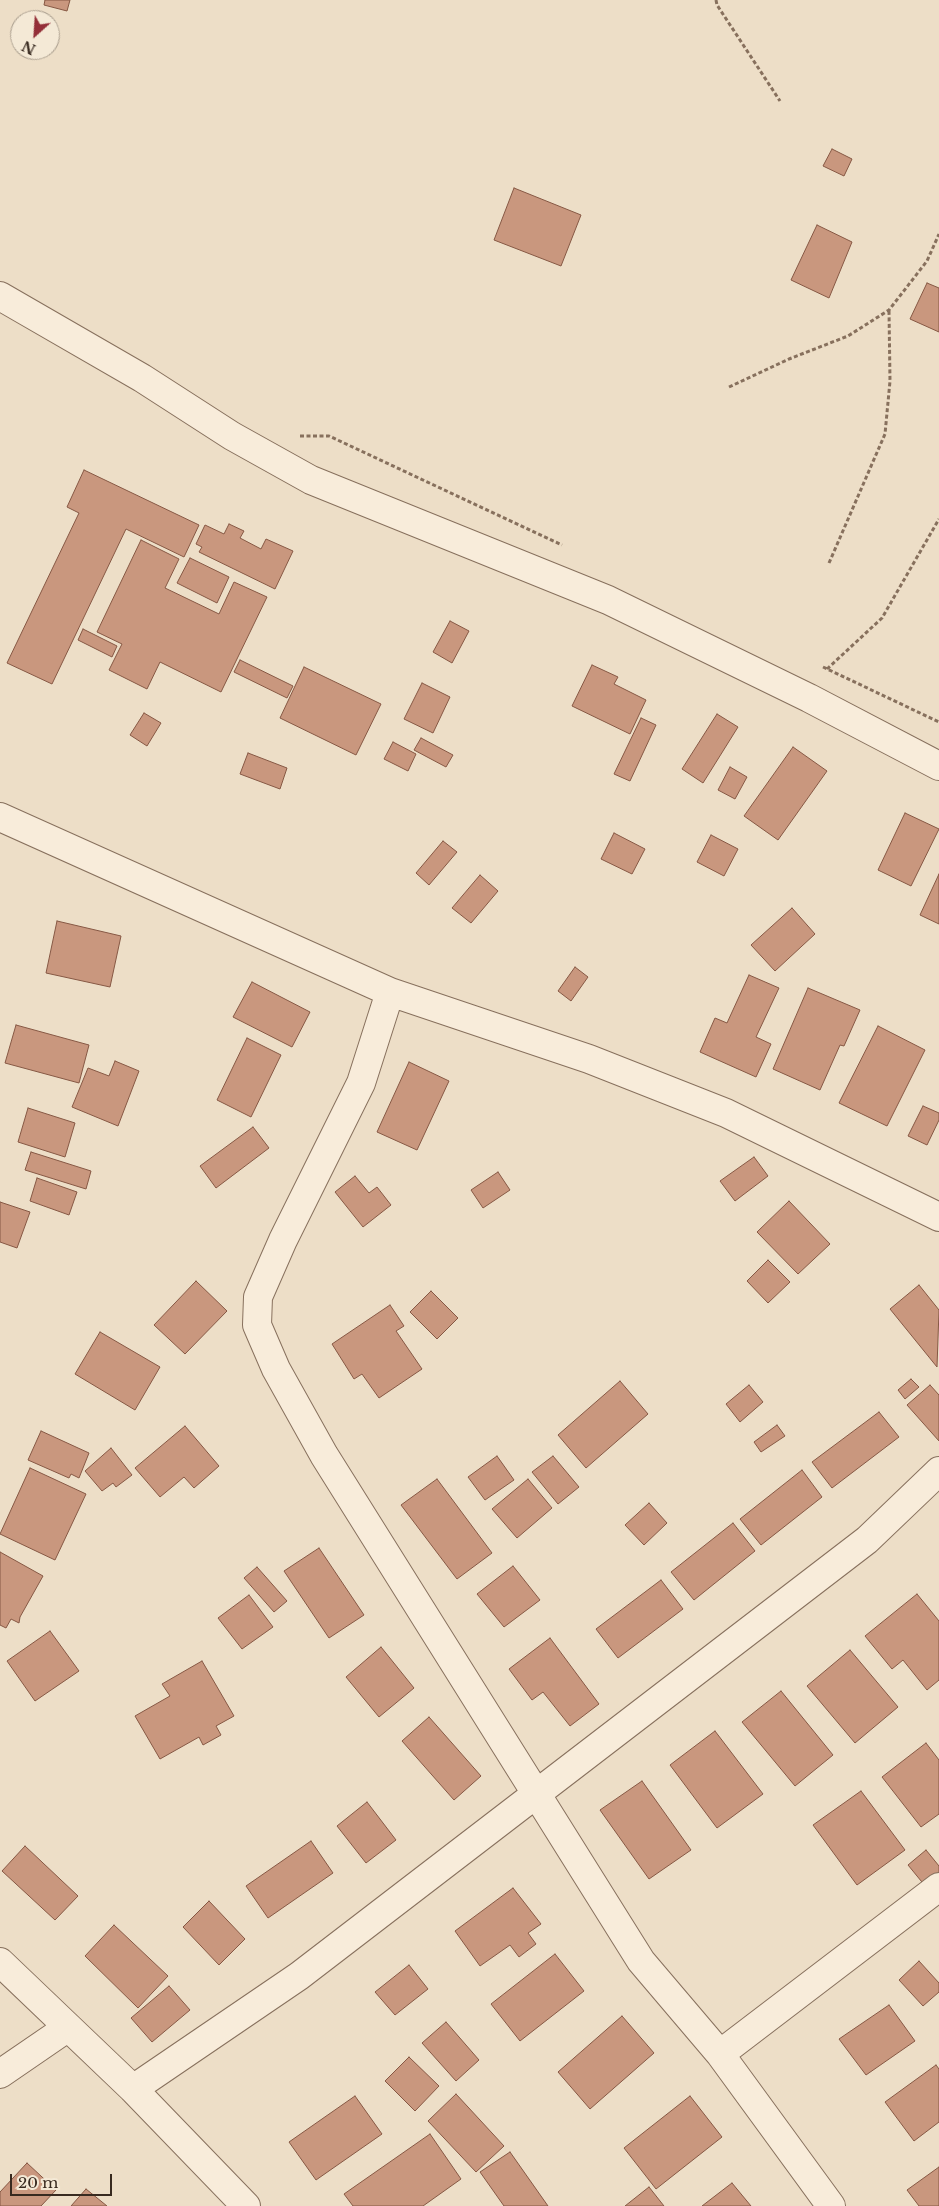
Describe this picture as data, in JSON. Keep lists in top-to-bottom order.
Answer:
{
  "scale_bar": "20 m",
  "north": "bottom left"
}
